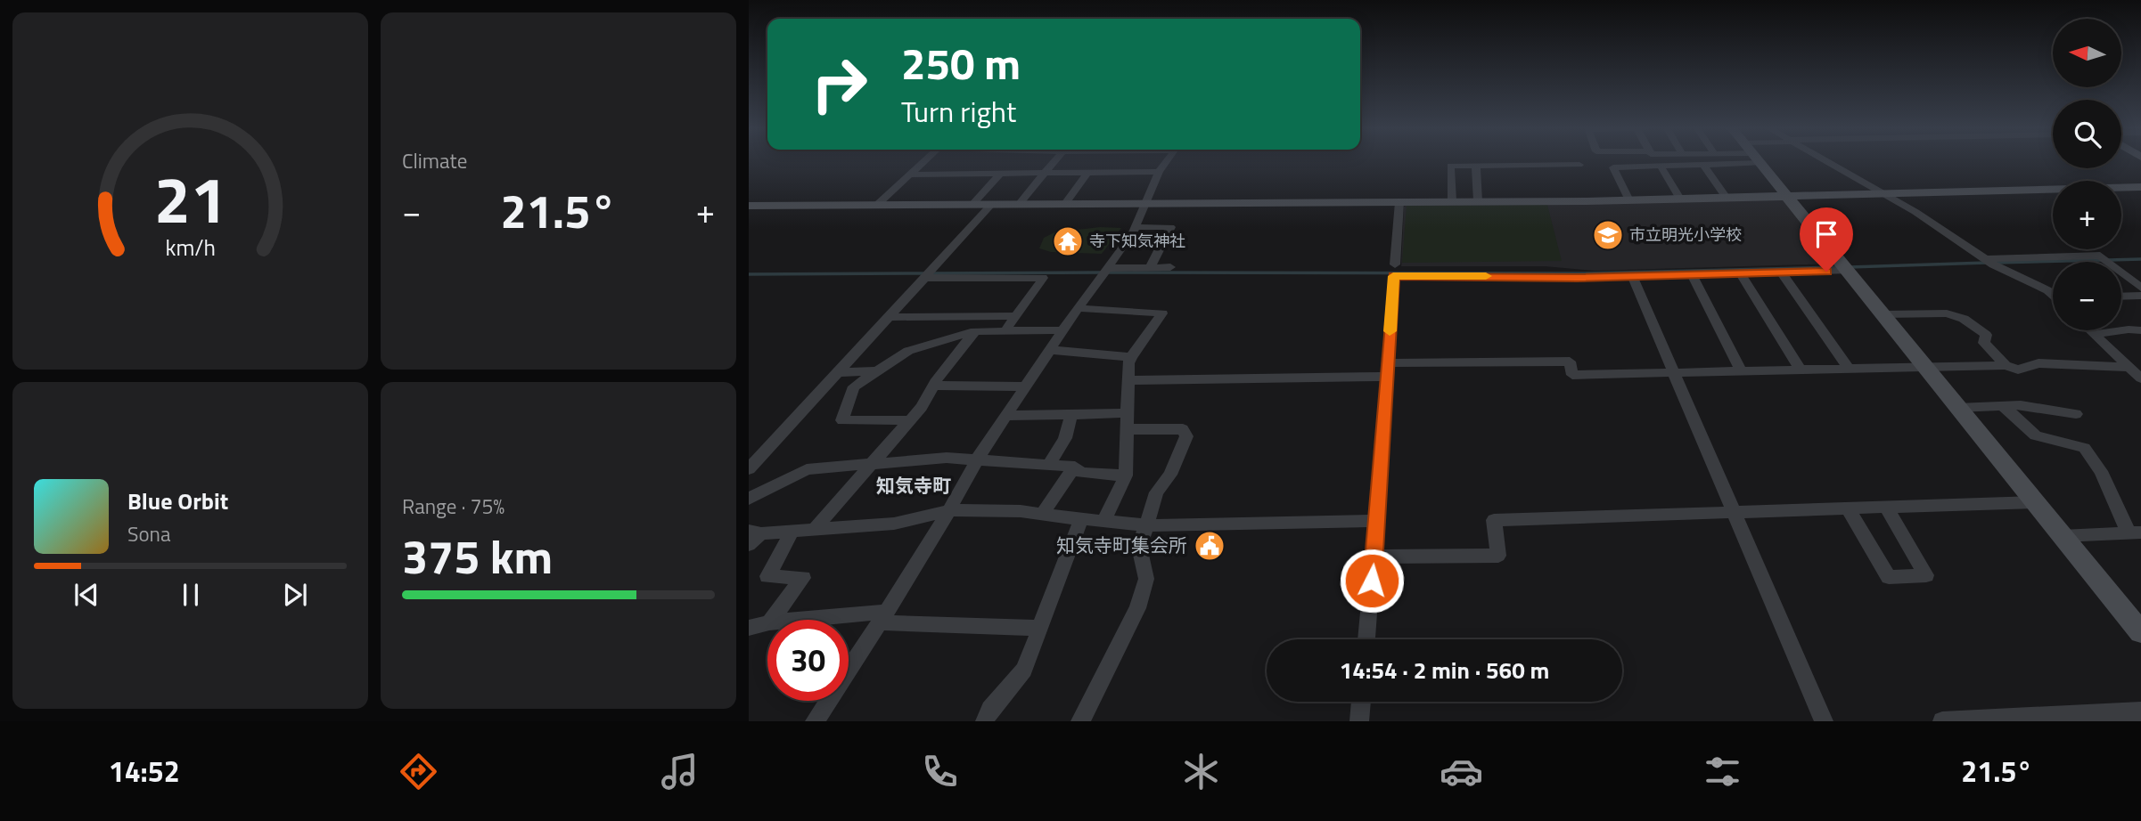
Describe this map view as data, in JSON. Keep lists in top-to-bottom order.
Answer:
{
  "districts": ["知気寺町"],
  "places": {
    "school or university": ["市立明光小学校"],
    "temple": ["寺下知気神社"],
    "public building": ["知気寺町集会所"]
  },
  "north": "left",
  "page": {
    "tile": [
      "Climate",
      ["Range · 75%", "375 km"]
    ],
    "map_buttons": ["+", "−"],
    "turn": ["250 m", "Turn right"],
    "heat": ["−", "21.5°", "+"],
    "song": ["Blue Orbit", "Sona"],
    "limit": "30",
    "trip": "14:54 · 2 min · 560 m",
    "tabs": ["14:52", "21.5°"],
    "gauge": ["21", "km/h"]
  }
}
